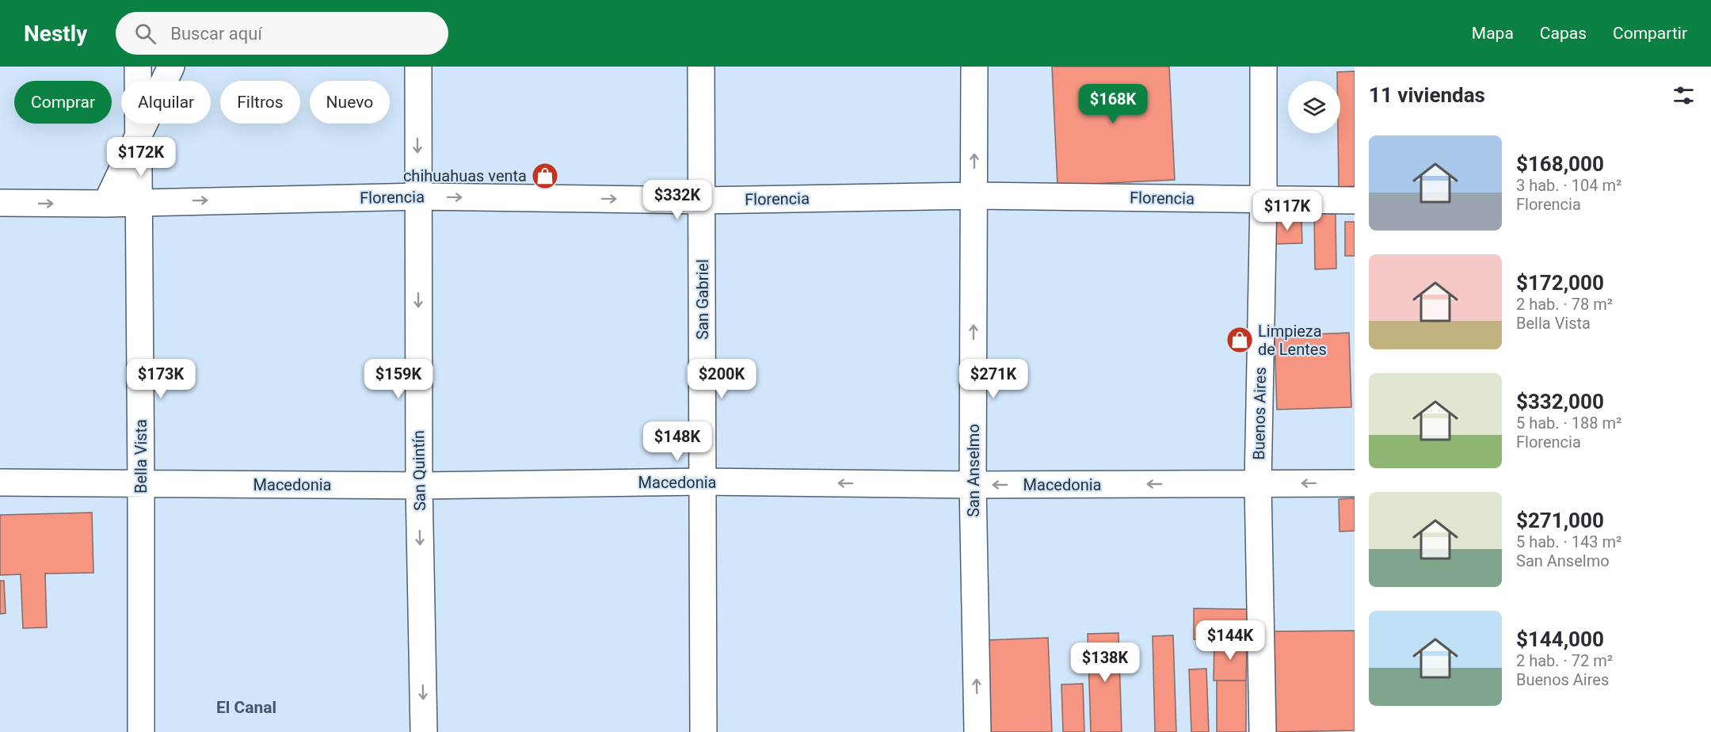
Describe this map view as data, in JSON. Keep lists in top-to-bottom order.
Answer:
{
  "streets": {
    "street": [
      "Florencia",
      "San Gabriel",
      "Buenos Aires",
      "Bella Vista",
      "San Quintín",
      "San Anselmo",
      "Macedonia"
    ]
  },
  "crossings": [
    ["Florencia", "San Gabriel"],
    ["Florencia", "Buenos Aires"],
    ["Florencia", "Bella Vista"],
    ["Florencia", "San Quintín"],
    ["Florencia", "San Anselmo"],
    ["San Gabriel", "Macedonia"],
    ["Buenos Aires", "Macedonia"],
    ["Bella Vista", "Macedonia"],
    ["San Quintín", "Macedonia"],
    ["San Anselmo", "Macedonia"]
  ],
  "one_way": [
    "Florencia",
    "San Quintín",
    "San Anselmo",
    "Macedonia"
  ],
  "districts": ["El Canal"],
  "places": {
    "shop": ["chihuahuas venta", "Limpieza de Lentes"]
  },
  "page": {
    "header": "Nestly",
    "search": "Buscar aquí",
    "nav": ["Mapa", "Capas", "Compartir"],
    "heading": "11 viviendas",
    "chip": [
      "Comprar",
      "Alquilar",
      "Filtros",
      "Nuevo"
    ],
    "price": [
      "$168K",
      "$172K",
      "$332K",
      "$117K",
      "$173K",
      "$159K",
      "$200K",
      "$271K",
      "$148K",
      "$144K",
      "$138K"
    ],
    "list": [
      {
        "name": "$168,000",
        "note": "3 hab. · 104 m² · Florencia"
      },
      {
        "name": "$172,000",
        "note": "2 hab. · 78 m² · Bella Vista"
      },
      {
        "name": "$332,000",
        "note": "5 hab. · 188 m² · Florencia"
      },
      {
        "name": "$271,000",
        "note": "5 hab. · 143 m² · San Anselmo"
      },
      {
        "name": "$144,000",
        "note": "2 hab. · 72 m² · Buenos Aires"
      }
    ]
  }
}
